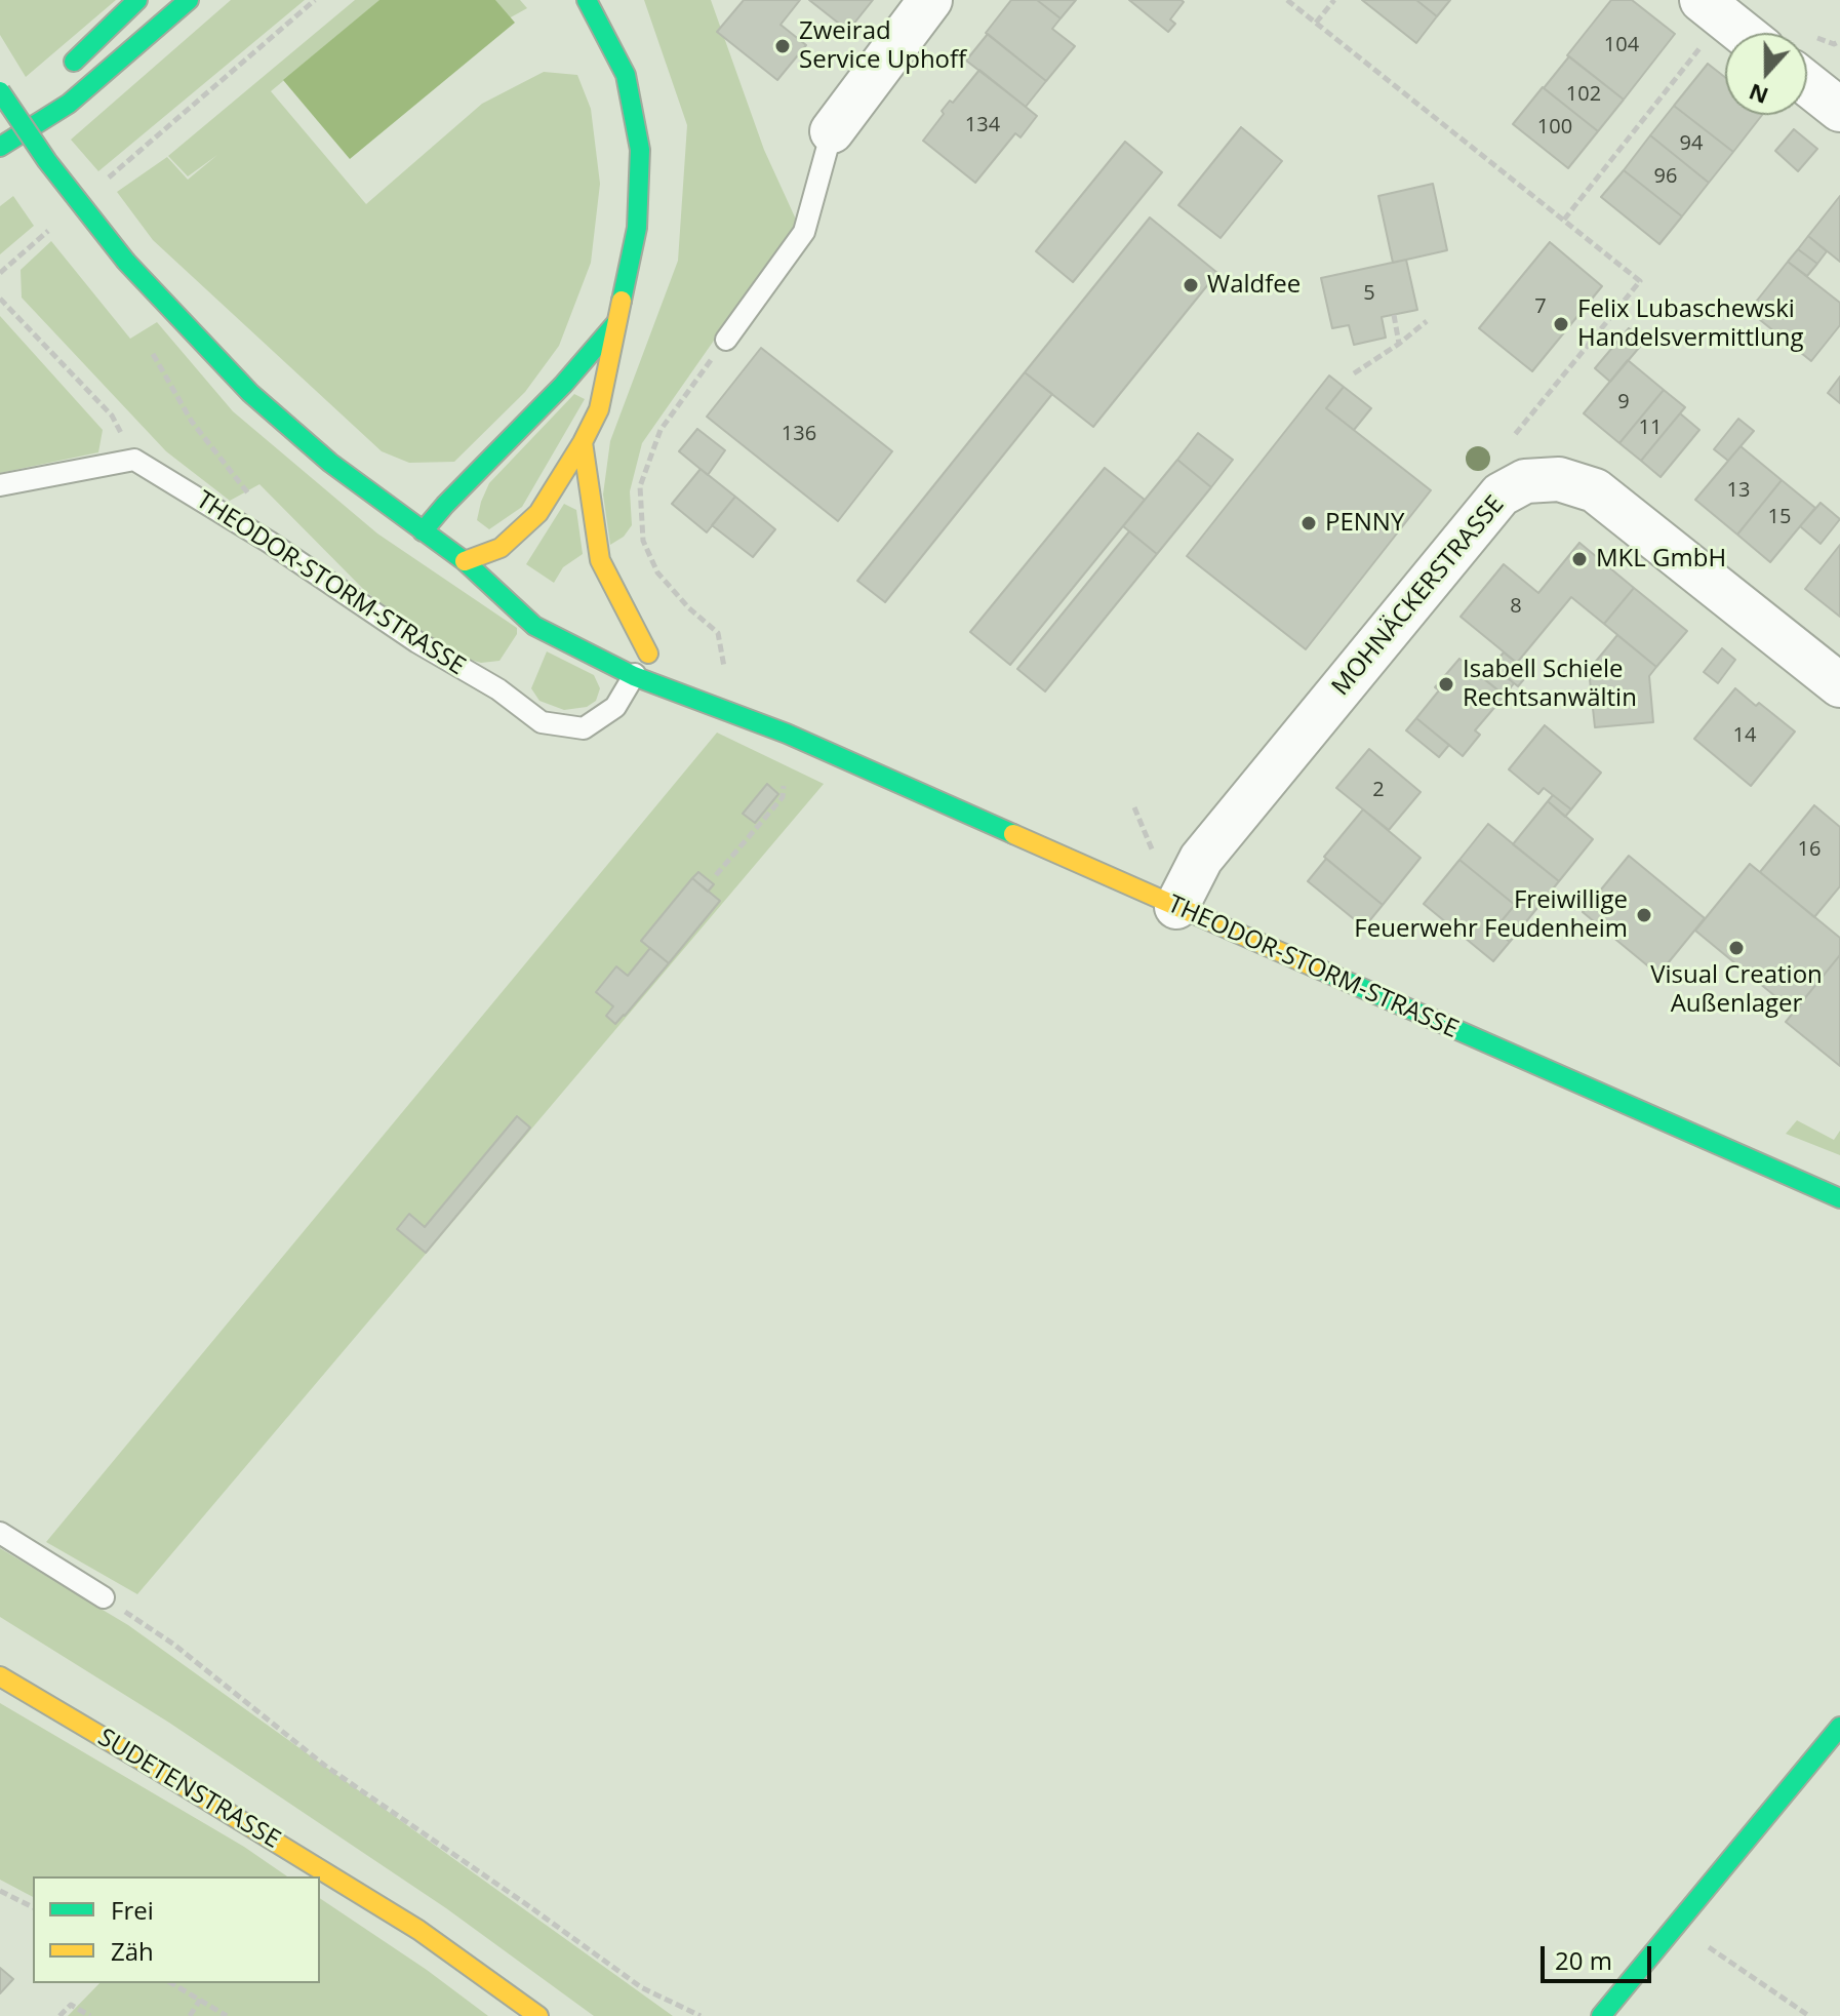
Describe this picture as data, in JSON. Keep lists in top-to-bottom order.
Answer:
{
  "streets": {
    "main road": ["THEODOR-STORM-STRASSE", "SUDETENSTRASSE"],
    "street": ["MOHNÄCKERSTRASSE"]
  },
  "crossings": [
    ["THEODOR-STORM-STRASSE", "MOHNÄCKERSTRASSE"]
  ],
  "places": [
    "Zweirad Service Uphoff",
    "Waldfee",
    "Felix Lubaschewski Handelsvermittlung",
    "PENNY",
    "MKL GmbH",
    "Isabell Schiele Rechtsanwältin",
    "Freiwillige Feuerwehr Feudenheim",
    "Visual Creation Außenlager"
  ],
  "house_numbers": [
    "104",
    "102",
    "134",
    "100",
    "94",
    "96",
    "5",
    "7",
    "9",
    "11",
    "136",
    "13",
    "15",
    "8",
    "14",
    "2",
    "16"
  ],
  "legend": ["Frei", "Zäh"],
  "scale_bar": "20 m",
  "north": "bottom"
}
